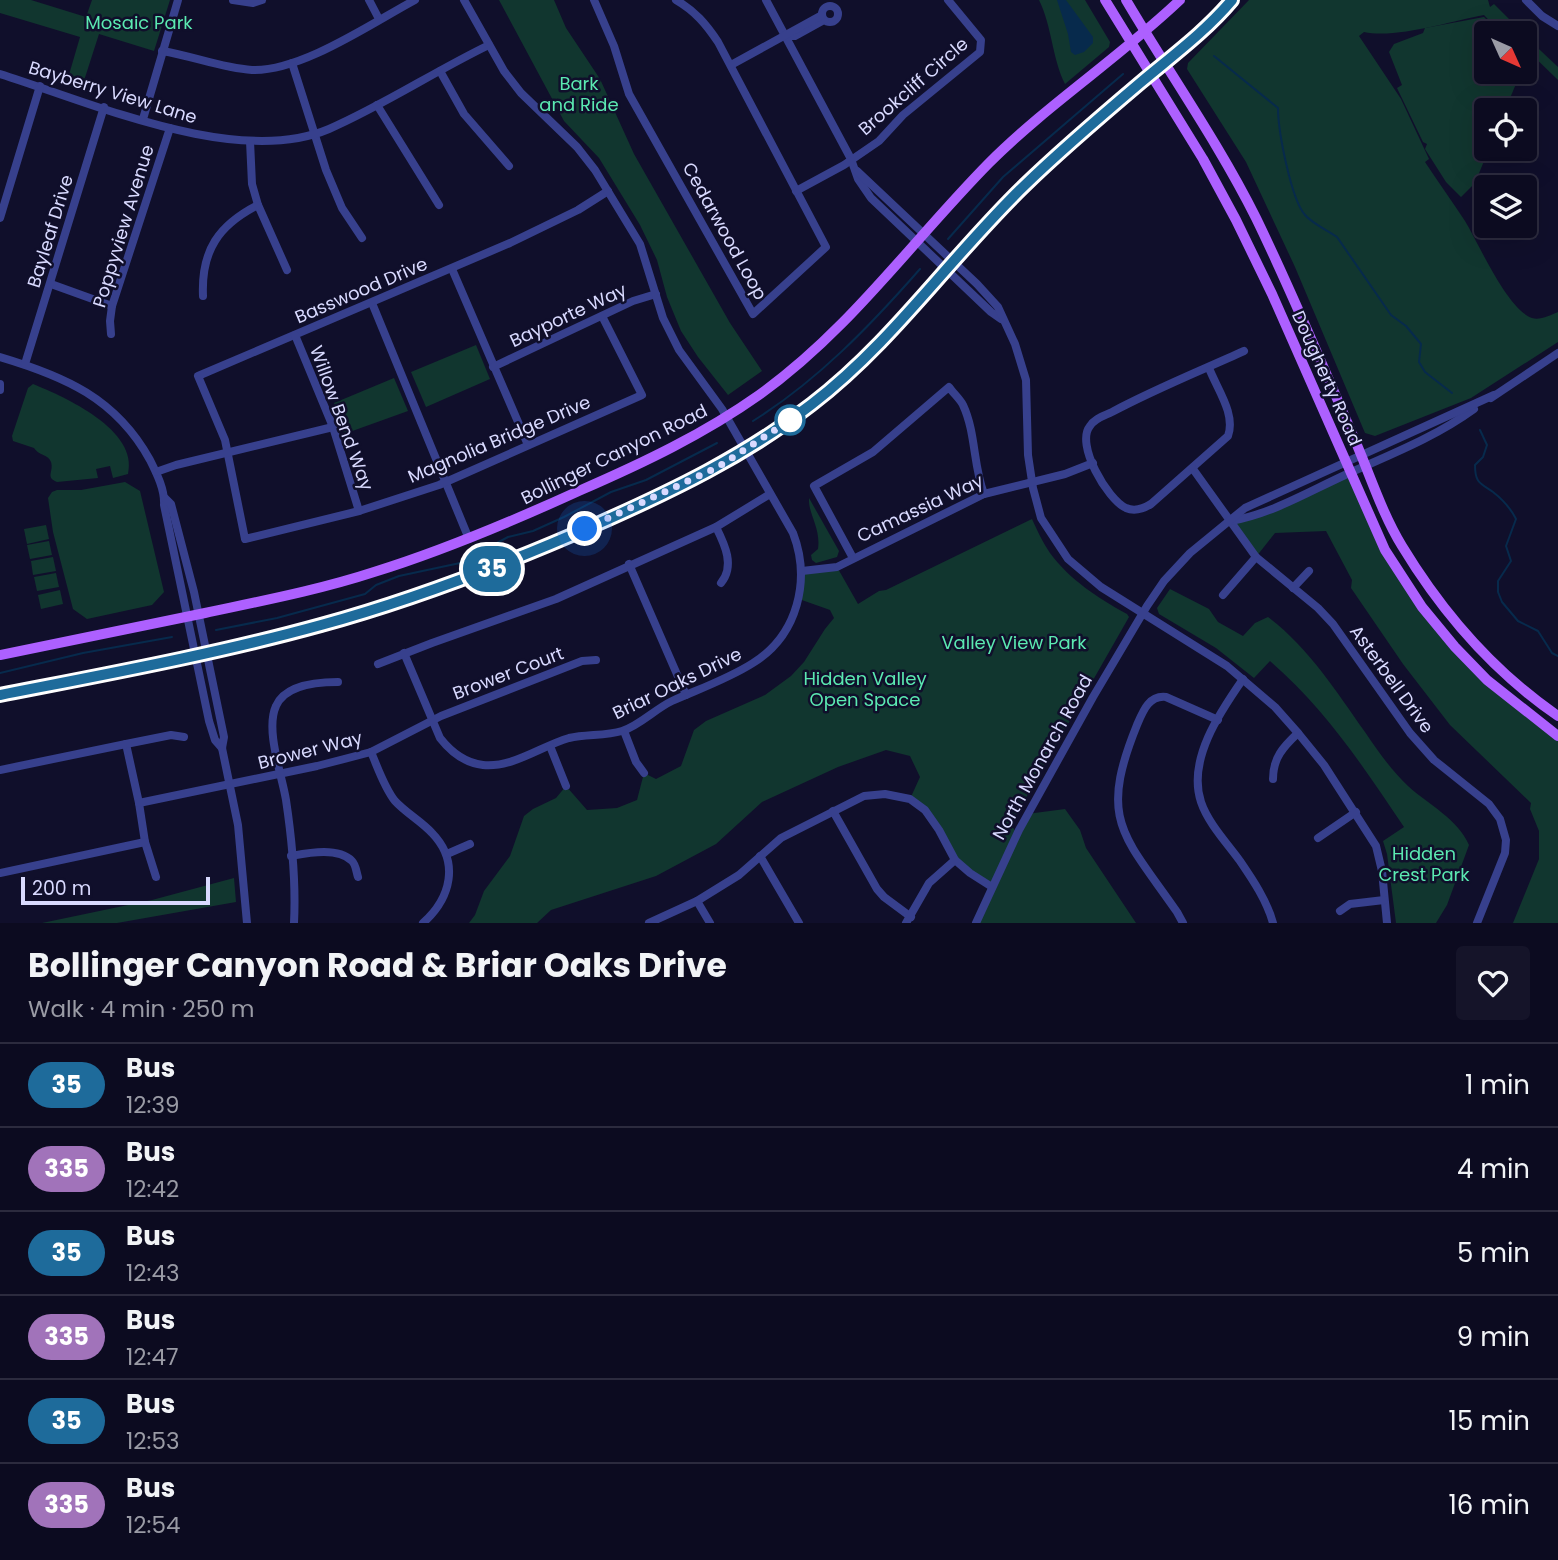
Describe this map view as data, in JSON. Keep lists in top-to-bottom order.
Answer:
{
  "streets": {
    "main road": ["Dougherty Road", "Bollinger Canyon Road"],
    "street": [
      "Brookcliff Circle",
      "Bayberry View Lane",
      "Poppyview Avenue",
      "Bayleaf Drive",
      "Cedarwood Loop",
      "Basswood Drive",
      "Bayporte Way",
      "Willow Bend Way",
      "Magnolia Bridge Drive",
      "Camassia Way",
      "Brower Court",
      "Asterbell Drive",
      "Briar Oaks Drive",
      "Brower Way",
      "North Monarch Road"
    ]
  },
  "crossings": [
    ["Brookcliff Circle", "Cedarwood Loop"],
    ["Bayberry View Lane", "Poppyview Avenue"],
    ["Bayberry View Lane", "Bayleaf Drive"],
    ["Bayberry View Lane", "Briar Oaks Drive"],
    ["Basswood Drive", "Willow Bend Way"],
    ["Basswood Drive", "Magnolia Bridge Drive"],
    ["Basswood Drive", "Briar Oaks Drive"],
    ["Bayporte Way", "Magnolia Bridge Drive"],
    ["Bayporte Way", "Briar Oaks Drive"],
    ["Dougherty Road", "Bollinger Canyon Road"],
    ["Dougherty Road", "North Monarch Road"],
    ["Willow Bend Way", "Magnolia Bridge Drive"],
    ["Bollinger Canyon Road", "Briar Oaks Drive"],
    ["Camassia Way", "Briar Oaks Drive"],
    ["Brower Court", "Briar Oaks Drive"],
    ["Brower Court", "Brower Way"],
    ["Asterbell Drive", "North Monarch Road"],
    ["Briar Oaks Drive", "Brower Way"]
  ],
  "parks": [
    "Mosaic Park",
    "Bark and Ride",
    "Valley View Park",
    "Hidden Valley Open Space",
    "Hidden Crest Park"
  ],
  "lines": ["bus line 35"],
  "scale_bar": "200 m",
  "north": "bottom right",
  "page": {
    "on_map": "35",
    "scale": "200 m",
    "heading": ["Bollinger Canyon Road & Briar Oaks Drive", "Walk · 4 min · 250 m"],
    "list": [
      {
        "mark": "35",
        "name": "Bus",
        "note": "12:39",
        "value": "1 min"
      },
      {
        "mark": "335",
        "name": "Bus",
        "note": "12:42",
        "value": "4 min"
      },
      {
        "mark": "35",
        "name": "Bus",
        "note": "12:43",
        "value": "5 min"
      },
      {
        "mark": "335",
        "name": "Bus",
        "note": "12:47",
        "value": "9 min"
      },
      {
        "mark": "35",
        "name": "Bus",
        "note": "12:53",
        "value": "15 min"
      },
      {
        "mark": "335",
        "name": "Bus",
        "note": "12:54",
        "value": "16 min"
      }
    ]
  }
}
